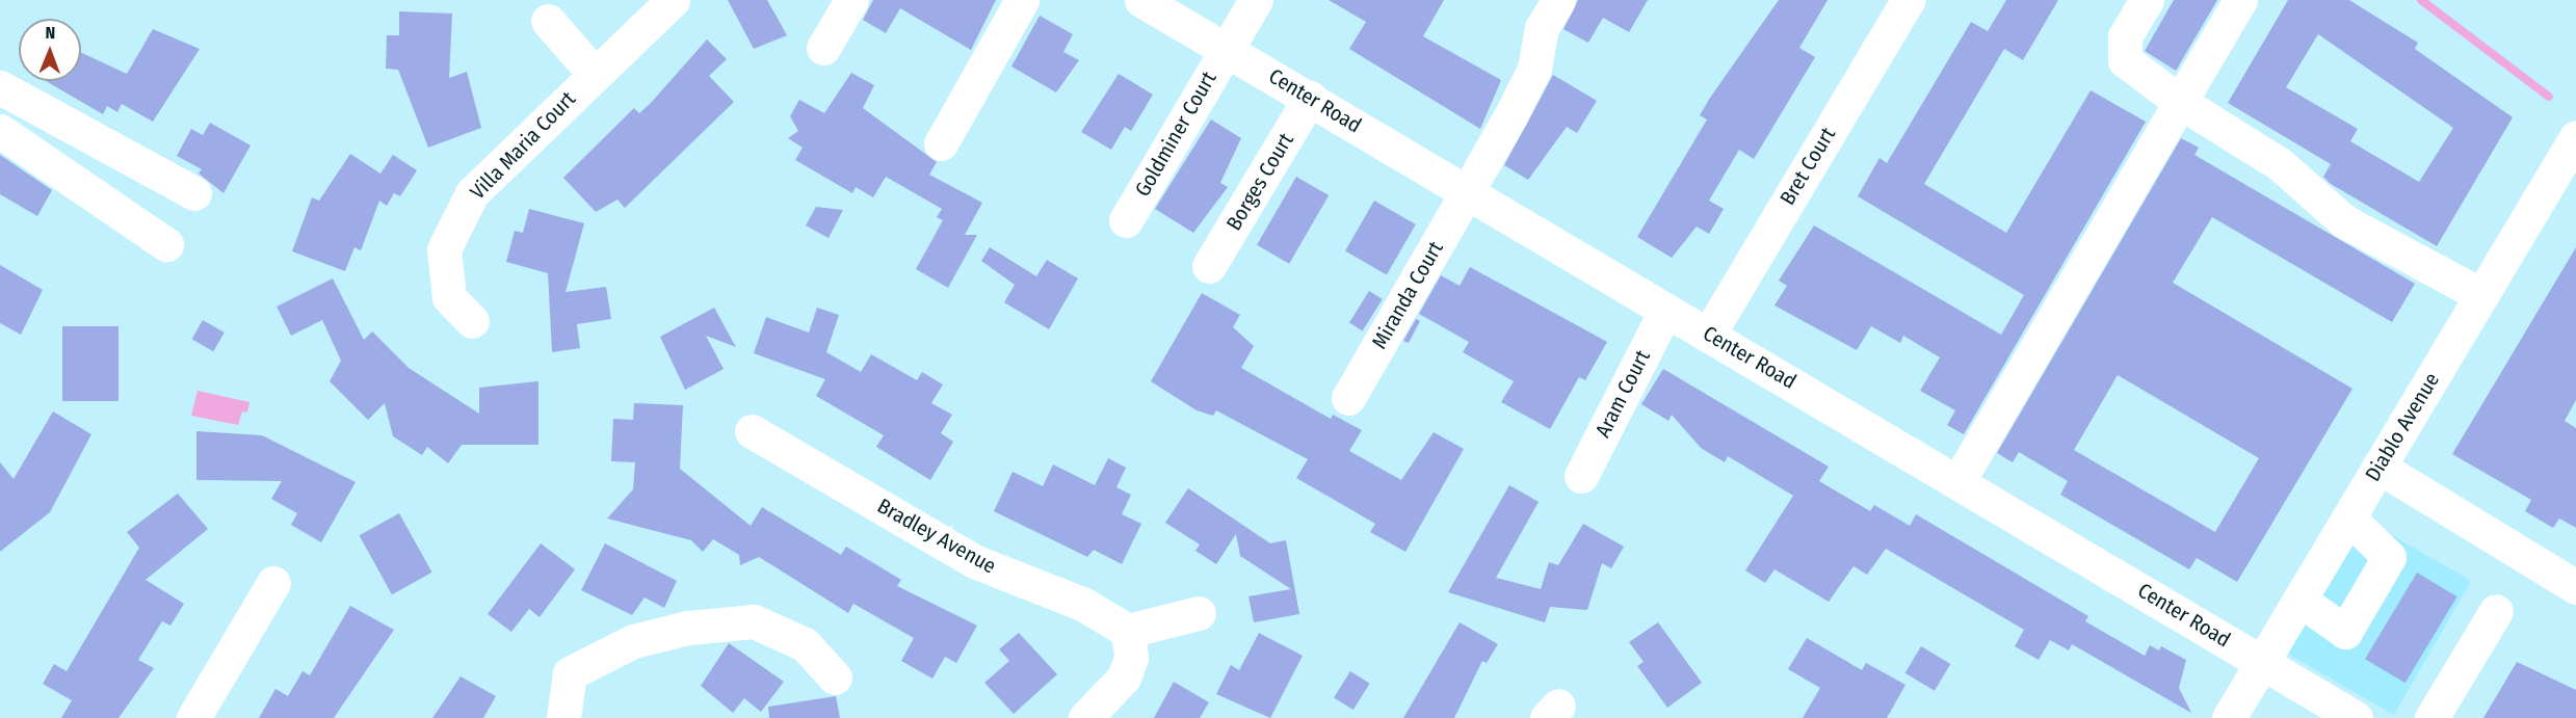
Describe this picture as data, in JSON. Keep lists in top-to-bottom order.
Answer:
{
  "streets": {
    "street": [
      "Center Road",
      "Goldminer Court",
      "Villa Maria Court",
      "Bret Court",
      "Borges Court",
      "Miranda Court",
      "Aram Court",
      "Diablo Avenue",
      "Bradley Avenue"
    ]
  },
  "crossings": [
    ["Center Road", "Goldminer Court"],
    ["Center Road", "Bret Court"],
    ["Center Road", "Borges Court"],
    ["Center Road", "Miranda Court"],
    ["Center Road", "Aram Court"],
    ["Center Road", "Diablo Avenue"]
  ],
  "north": "top"
}
